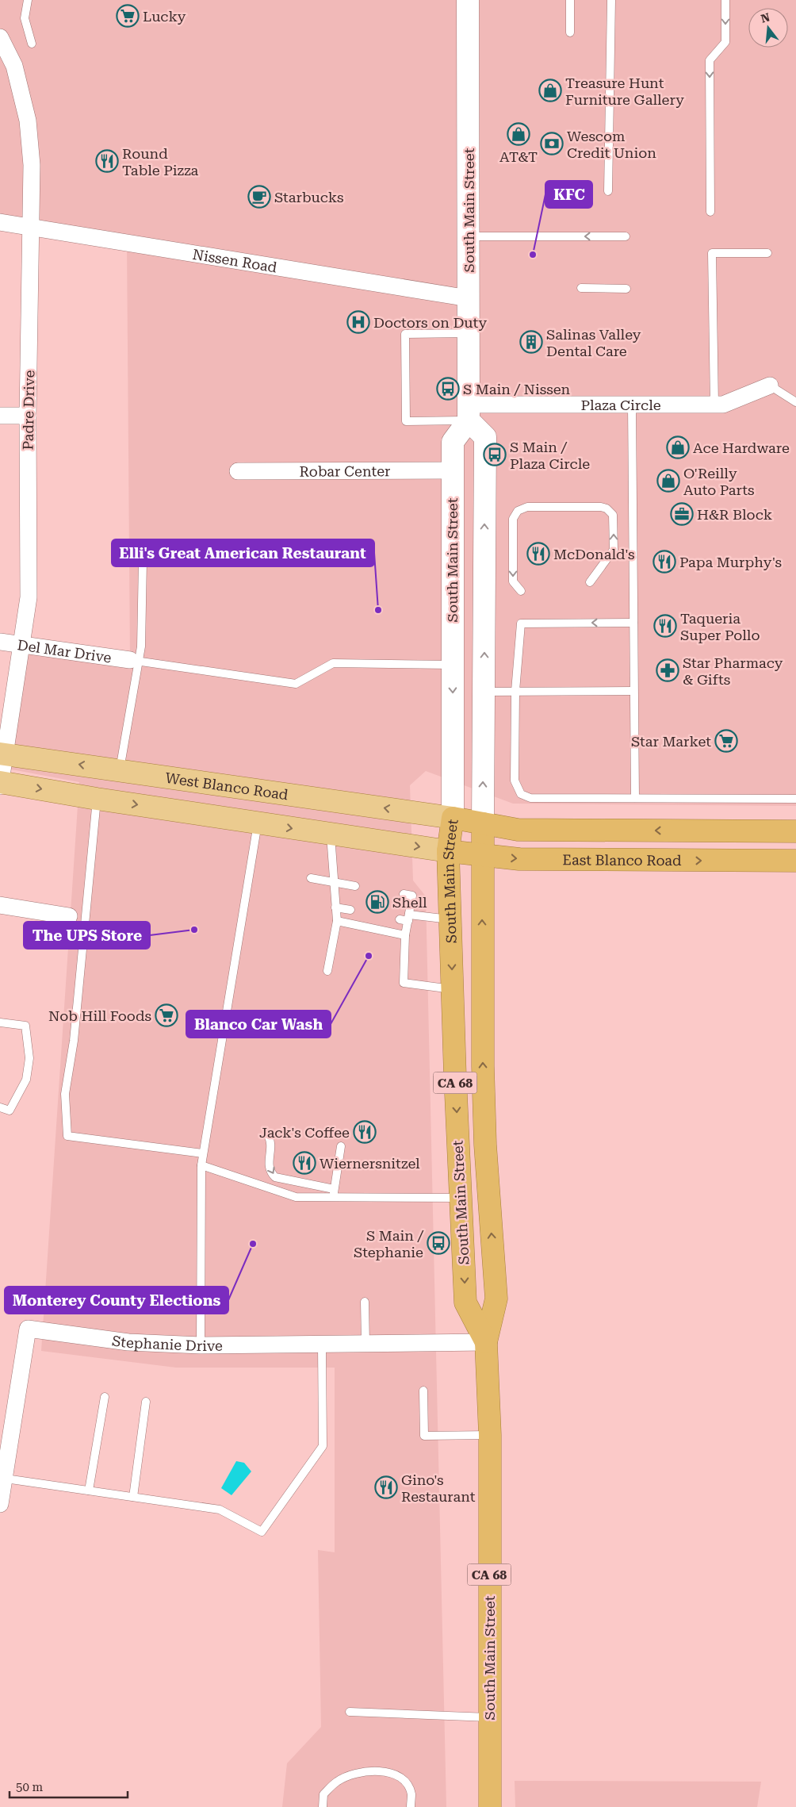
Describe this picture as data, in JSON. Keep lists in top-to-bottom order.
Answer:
{
  "streets": {
    "highway": ["South Main Street", "East Blanco Road", "CA 68"],
    "main road": ["West Blanco Road"],
    "street": [
      "Nissen Road",
      "Plaza Circle",
      "Padre Drive",
      "Robar Center",
      "Del Mar Drive",
      "Stephanie Drive"
    ]
  },
  "crossings": [
    ["South Main Street", "Nissen Road"],
    ["South Main Street", "Plaza Circle"],
    ["South Main Street", "Robar Center"],
    ["South Main Street", "West Blanco Road"],
    ["South Main Street", "East Blanco Road"],
    ["South Main Street", "Stephanie Drive"],
    ["Nissen Road", "Padre Drive"],
    ["Padre Drive", "Del Mar Drive"],
    ["Padre Drive", "West Blanco Road"],
    ["West Blanco Road", "East Blanco Road"]
  ],
  "places": {
    "supermarket": ["Lucky", "Star Market", "Nob Hill Foods"],
    "shop": [
      "Treasure Hunt Furniture Gallery",
      "AT&T",
      "Ace Hardware",
      "O'Reilly Auto Parts"
    ],
    "bank": ["Wescom Credit Union"],
    "restaurant": [
      "Round Table Pizza",
      "McDonald's",
      "Papa Murphy's",
      "Taqueria Super Pollo",
      "Jack's Coffee",
      "Wiernersnitzel",
      "Gino's Restaurant"
    ],
    "cafe": ["Starbucks"],
    "other": [
      "KFC",
      "Elli's Great American Restaurant",
      "The UPS Store",
      "Blanco Car Wash",
      "Monterey County Elections"
    ],
    "hospital": ["Doctors on Duty"],
    "building": ["Salinas Valley Dental Care"],
    "bus stop": ["S Main / Nissen", "S Main / Plaza Circle", "S Main / Stephanie"],
    "office": ["H&R Block"],
    "pharmacy": ["Star Pharmacy & Gifts"],
    "fuel station": ["Shell"]
  },
  "scale_bar": "50 m",
  "north": "top"
}
